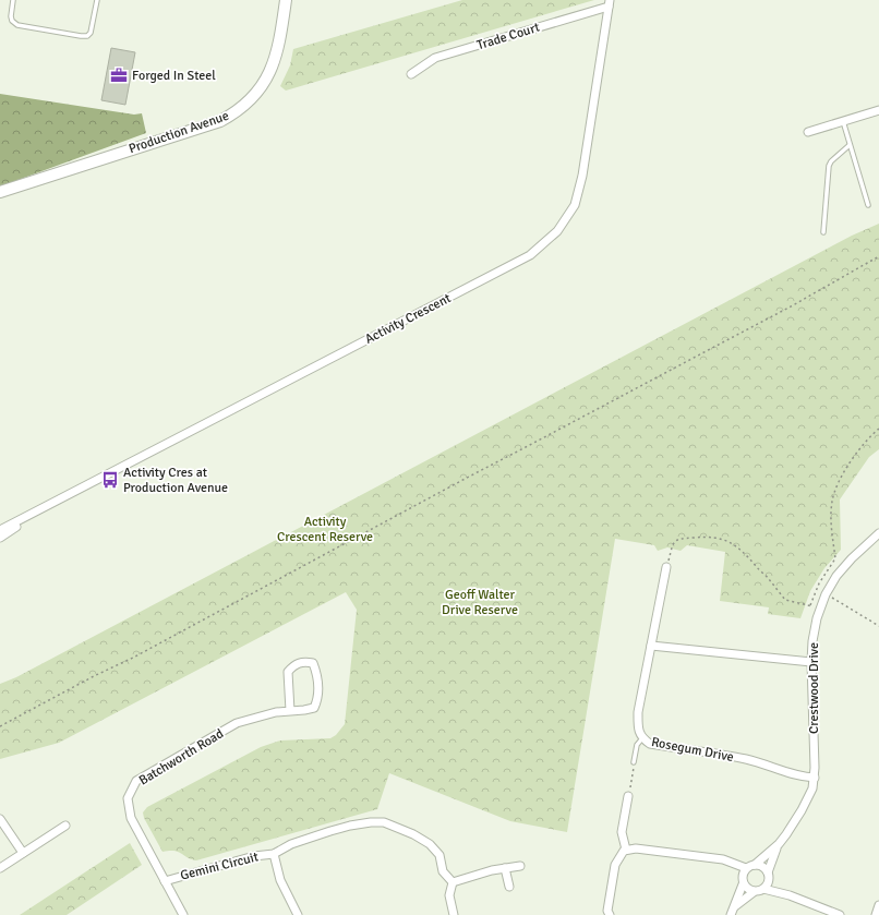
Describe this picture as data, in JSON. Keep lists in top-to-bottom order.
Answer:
{
  "streets": {
    "main road": ["Production Avenue"],
    "street": [
      "Trade Court",
      "Activity Crescent",
      "Crestwood Drive",
      "Rosegum Drive",
      "Batchworth Road",
      "Gemini Circuit"
    ]
  },
  "crossings": [
    ["Trade Court", "Activity Crescent"],
    ["Crestwood Drive", "Rosegum Drive"],
    ["Batchworth Road", "Gemini Circuit"]
  ],
  "parks": ["Activity Crescent Reserve", "Geoff Walter Drive Reserve"],
  "places": {
    "office": ["Forged In Steel"],
    "bus stop": ["Activity Cres at Production Avenue"]
  }
}
